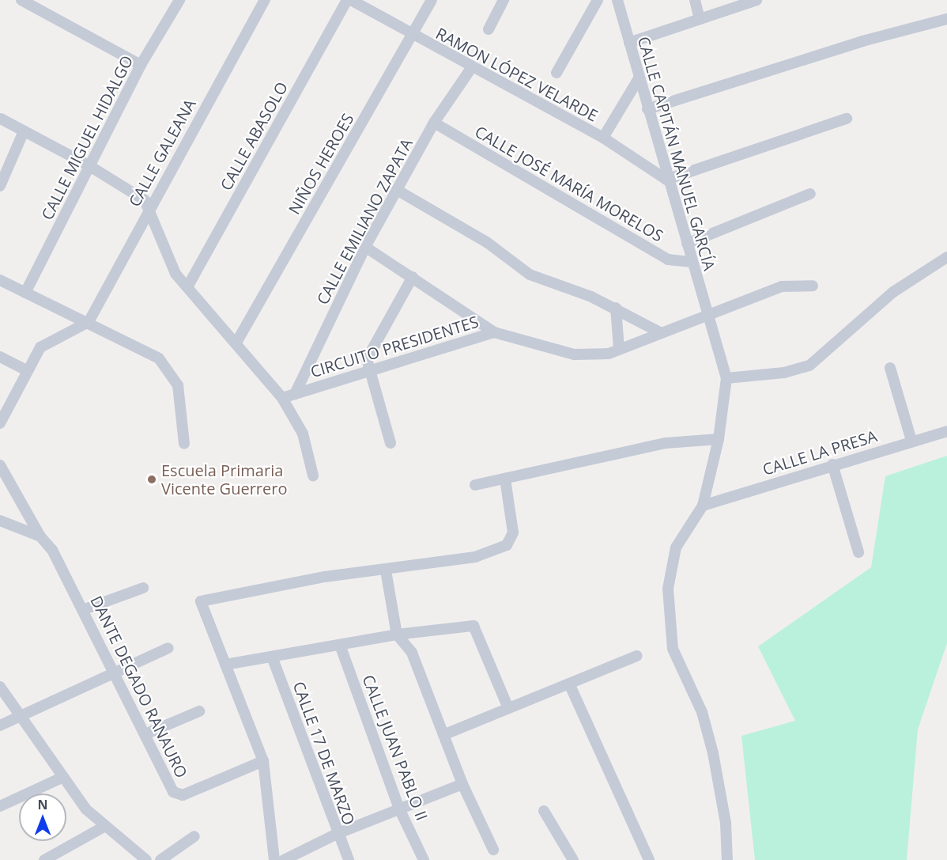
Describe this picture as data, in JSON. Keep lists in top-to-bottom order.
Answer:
{
  "streets": {
    "street": [
      "RAMON LÓPEZ VELARDE",
      "CALLE ABASOLO",
      "CALLE MIGUEL HIDALGO",
      "CALLE GALEANA",
      "CALLE CAPITÁN MANUEL GARCÍA",
      "NIÑOS HEROES",
      "CALLE JOSÉ MARÍA MORELOS",
      "CALLE EMILIANO ZAPATA",
      "CIRCUITO PRESIDENTES",
      "CALLE LA PRESA",
      "DANTE DEGADO RANAURO",
      "CALLE JUAN PABLO II",
      "CALLE 17 DE MARZO"
    ]
  },
  "crossings": [
    ["RAMON LÓPEZ VELARDE", "CALLE CAPITÁN MANUEL GARCÍA"],
    ["RAMON LÓPEZ VELARDE", "NIÑOS HEROES"],
    ["RAMON LÓPEZ VELARDE", "CALLE EMILIANO ZAPATA"],
    ["CALLE CAPITÁN MANUEL GARCÍA", "CALLE JOSÉ MARÍA MORELOS"],
    ["CALLE CAPITÁN MANUEL GARCÍA", "CIRCUITO PRESIDENTES"],
    ["CALLE JOSÉ MARÍA MORELOS", "CALLE EMILIANO ZAPATA"],
    ["CALLE EMILIANO ZAPATA", "CIRCUITO PRESIDENTES"]
  ],
  "places": ["Escuela Primaria Vicente Guerrero"],
  "north": "top"
}
